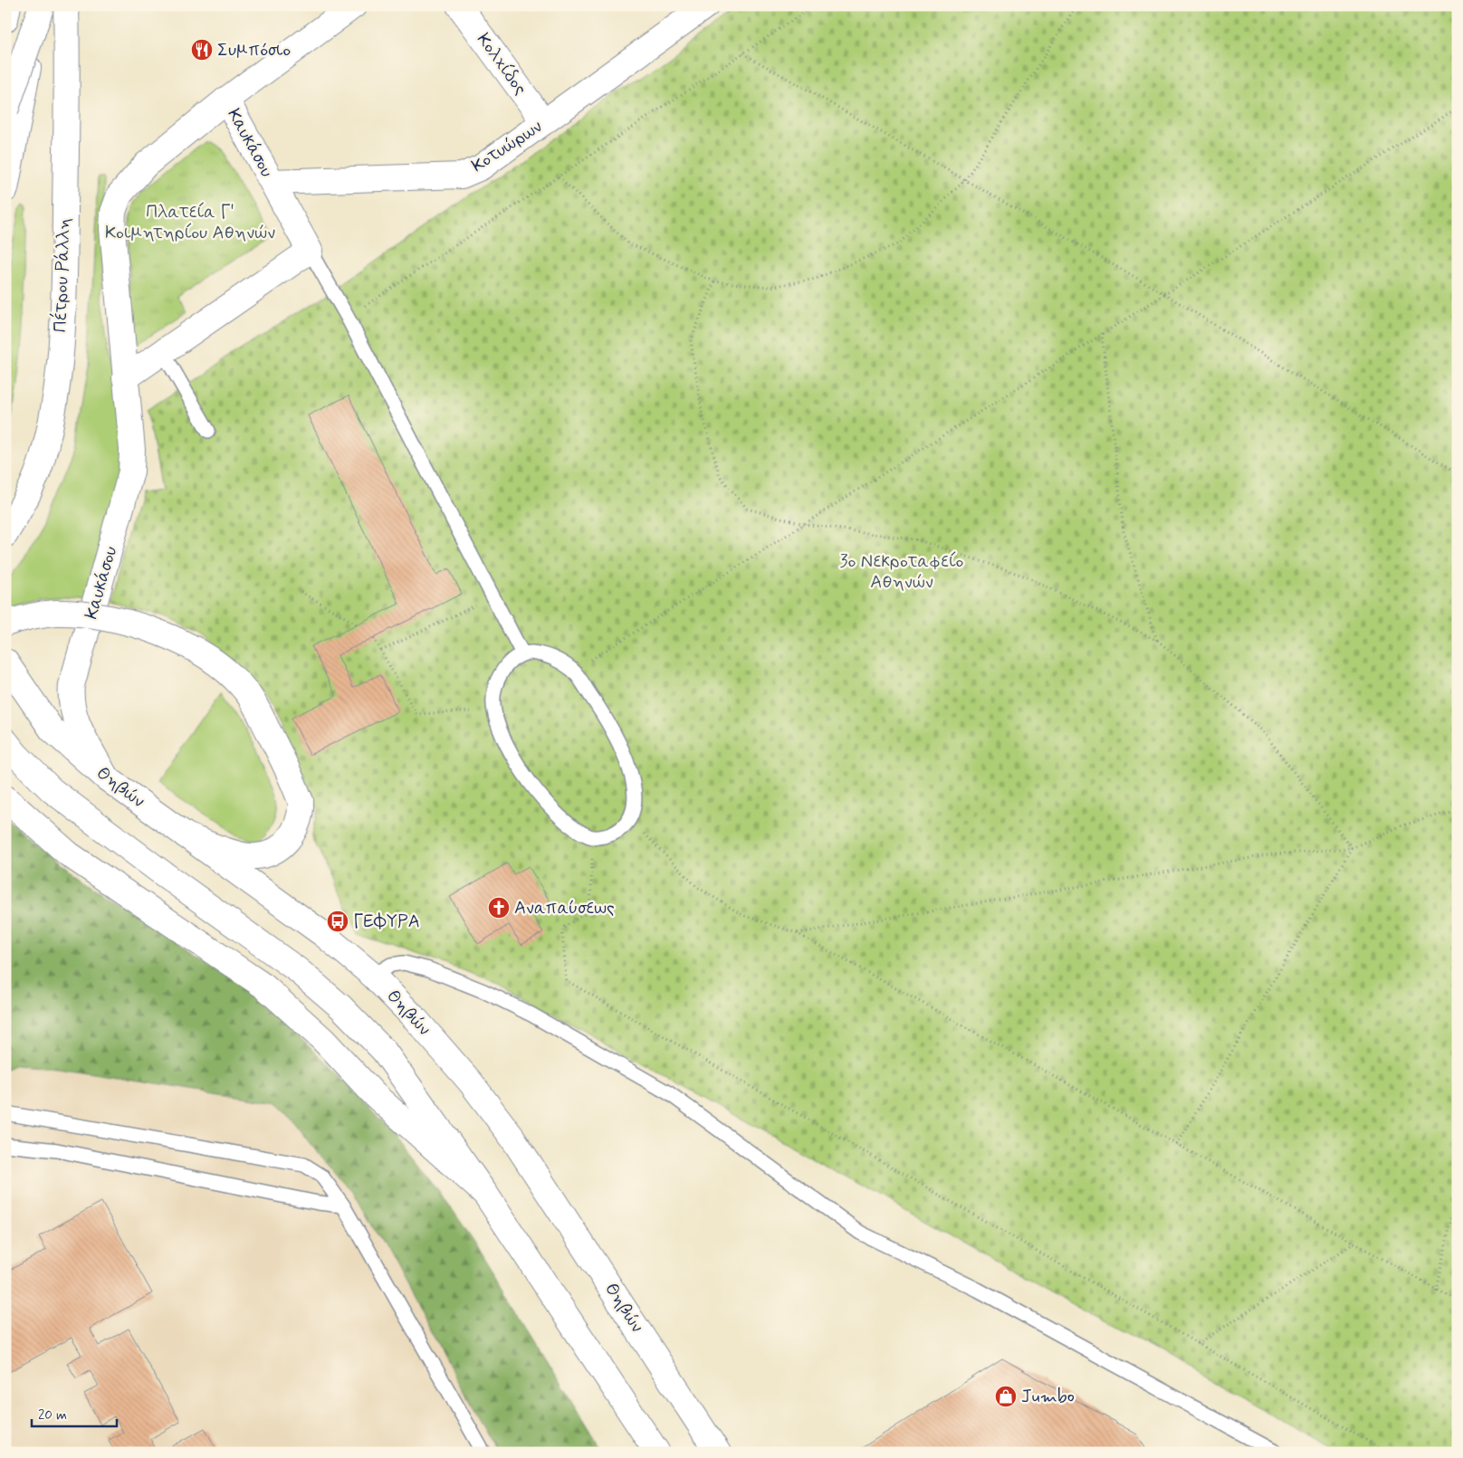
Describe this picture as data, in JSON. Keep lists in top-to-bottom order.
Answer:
{
  "streets": {
    "main road": [
      "Κολχίδος",
      "Καυκάσου",
      "Κοτυώρων",
      "Πέτρου Ράλλη",
      "Θηβών"
    ]
  },
  "crossings": [
    ["Κολχίδος", "Κοτυώρων"],
    ["Καυκάσου", "Κοτυώρων"],
    ["Καυκάσου", "Θηβών"]
  ],
  "parks": ["Πλατεία Γ' Κοιμητηρίου Αθηνών", "3ο Νεκροταφείο Αθηνών"],
  "places": {
    "restaurant": ["Συμπόσιο"],
    "church": ["Αναπαύσεως"],
    "bus stop": ["ΓΕΦΥΡΑ"],
    "shop": ["Jumbo"]
  },
  "scale_bar": "20 m"
}
